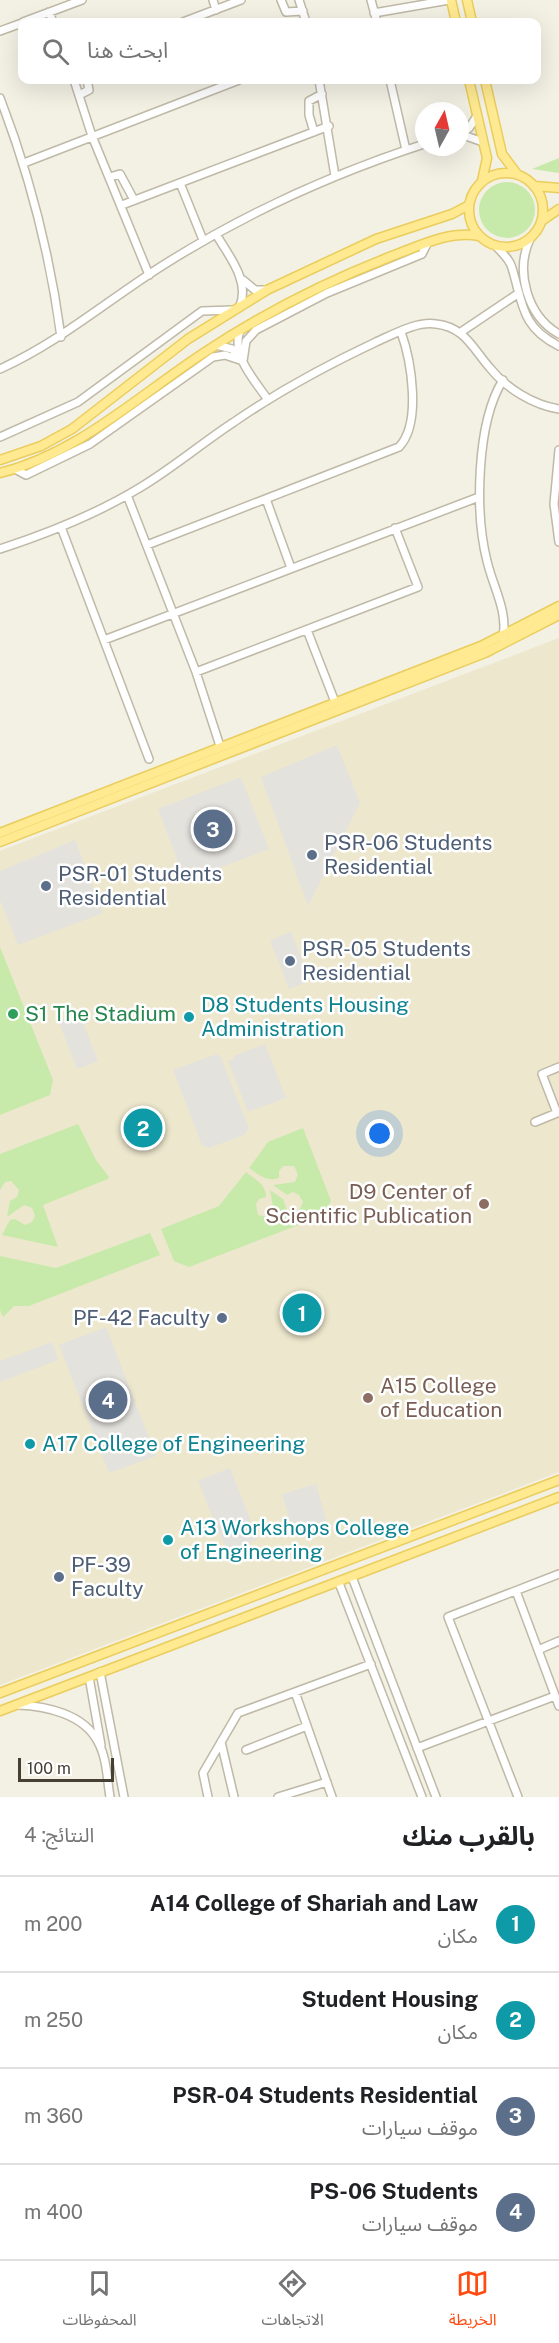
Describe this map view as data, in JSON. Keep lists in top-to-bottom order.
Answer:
{
  "places": [
    "PSR-06 Students Residential",
    "PSR-01 Students Residential",
    "PSR-05 Students Residential",
    "S1 The Stadium",
    "D8 Students Housing Administration",
    "D9 Center of Scientific Publication",
    "PF-42 Faculty",
    "A15 College of Education",
    "A17 College of Engineering",
    "A13 Workshops College of Engineering",
    "PF-39 Faculty"
  ],
  "scale_bar": "100 m",
  "north": "top",
  "page": {
    "search": "ابحث هنا",
    "pins": [
      "3",
      "2",
      "1",
      "4"
    ],
    "scale": "100 m",
    "heading": ["بالقرب منك", "النتائج: 4"],
    "list": [
      {
        "mark": "1",
        "name": "A14 College of Shariah and Law",
        "note": "مكان",
        "value": "200 m"
      },
      {
        "mark": "2",
        "name": "Student Housing",
        "note": "مكان",
        "value": "250 m"
      },
      {
        "mark": "3",
        "name": "PSR-04 Students Residential",
        "note": "موقف سيارات",
        "value": "360 m"
      },
      {
        "mark": "4",
        "name": "PS-06 Students",
        "note": "موقف سيارات",
        "value": "400 m"
      }
    ],
    "nav": ["الخريطة", "الاتجاهات", "المحفوظات"]
  }
}
